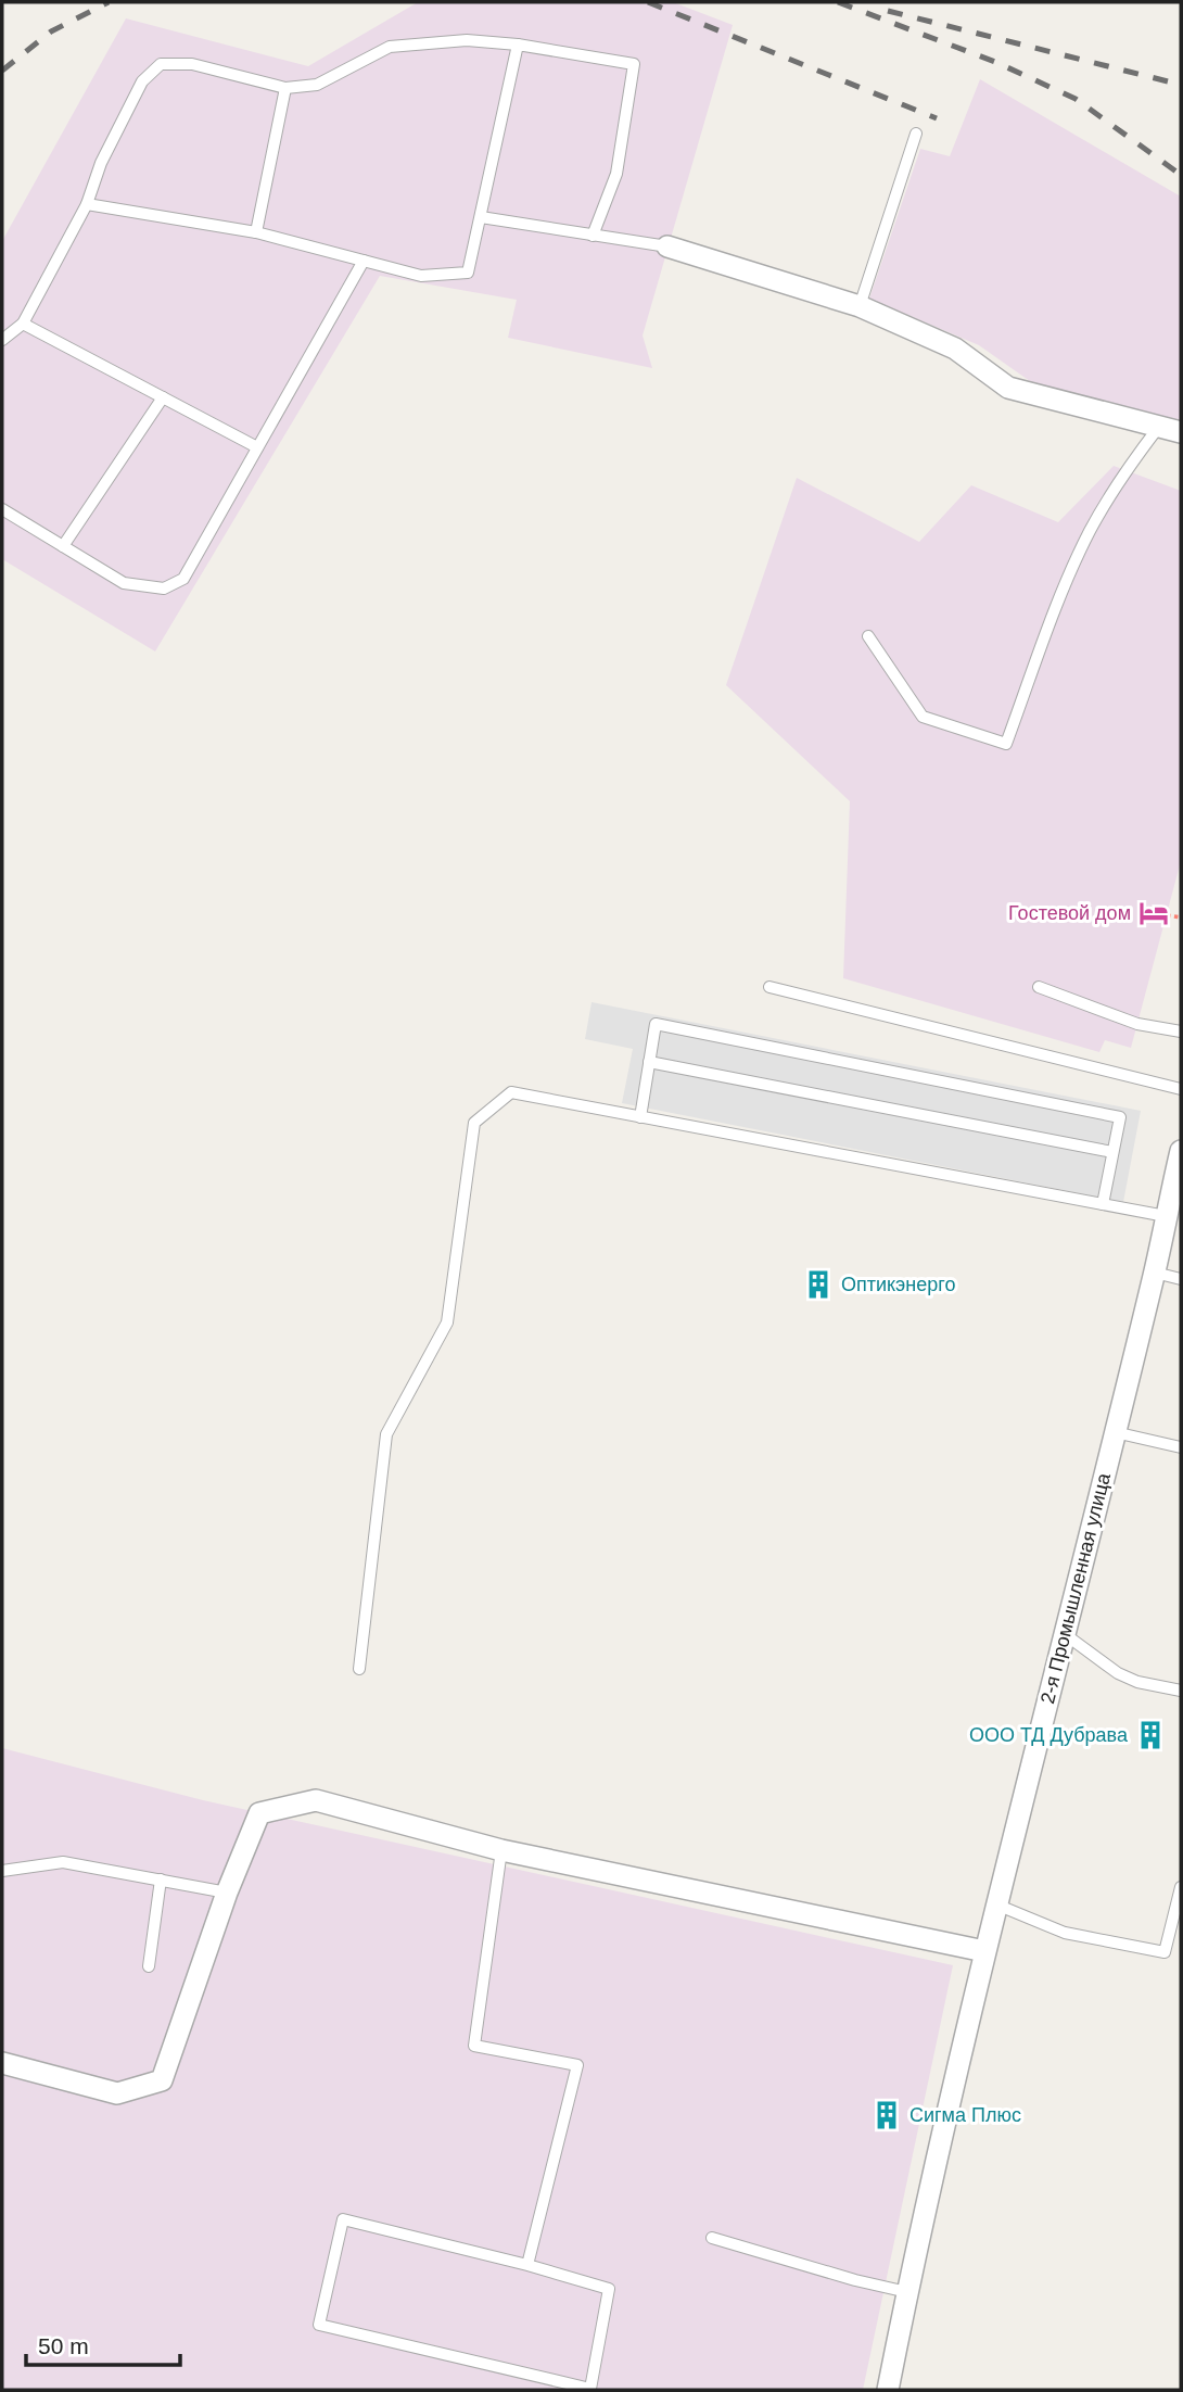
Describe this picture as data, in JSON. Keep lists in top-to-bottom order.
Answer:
{
  "streets": {
    "street": ["2-я Промышленная улица"]
  },
  "places": {
    "hotel": ["Гостевой дом"],
    "building": ["Оптикэнерго", "ООО ТД Дубрава", "Сигма Плюс"]
  },
  "scale_bar": "50 m"
}
